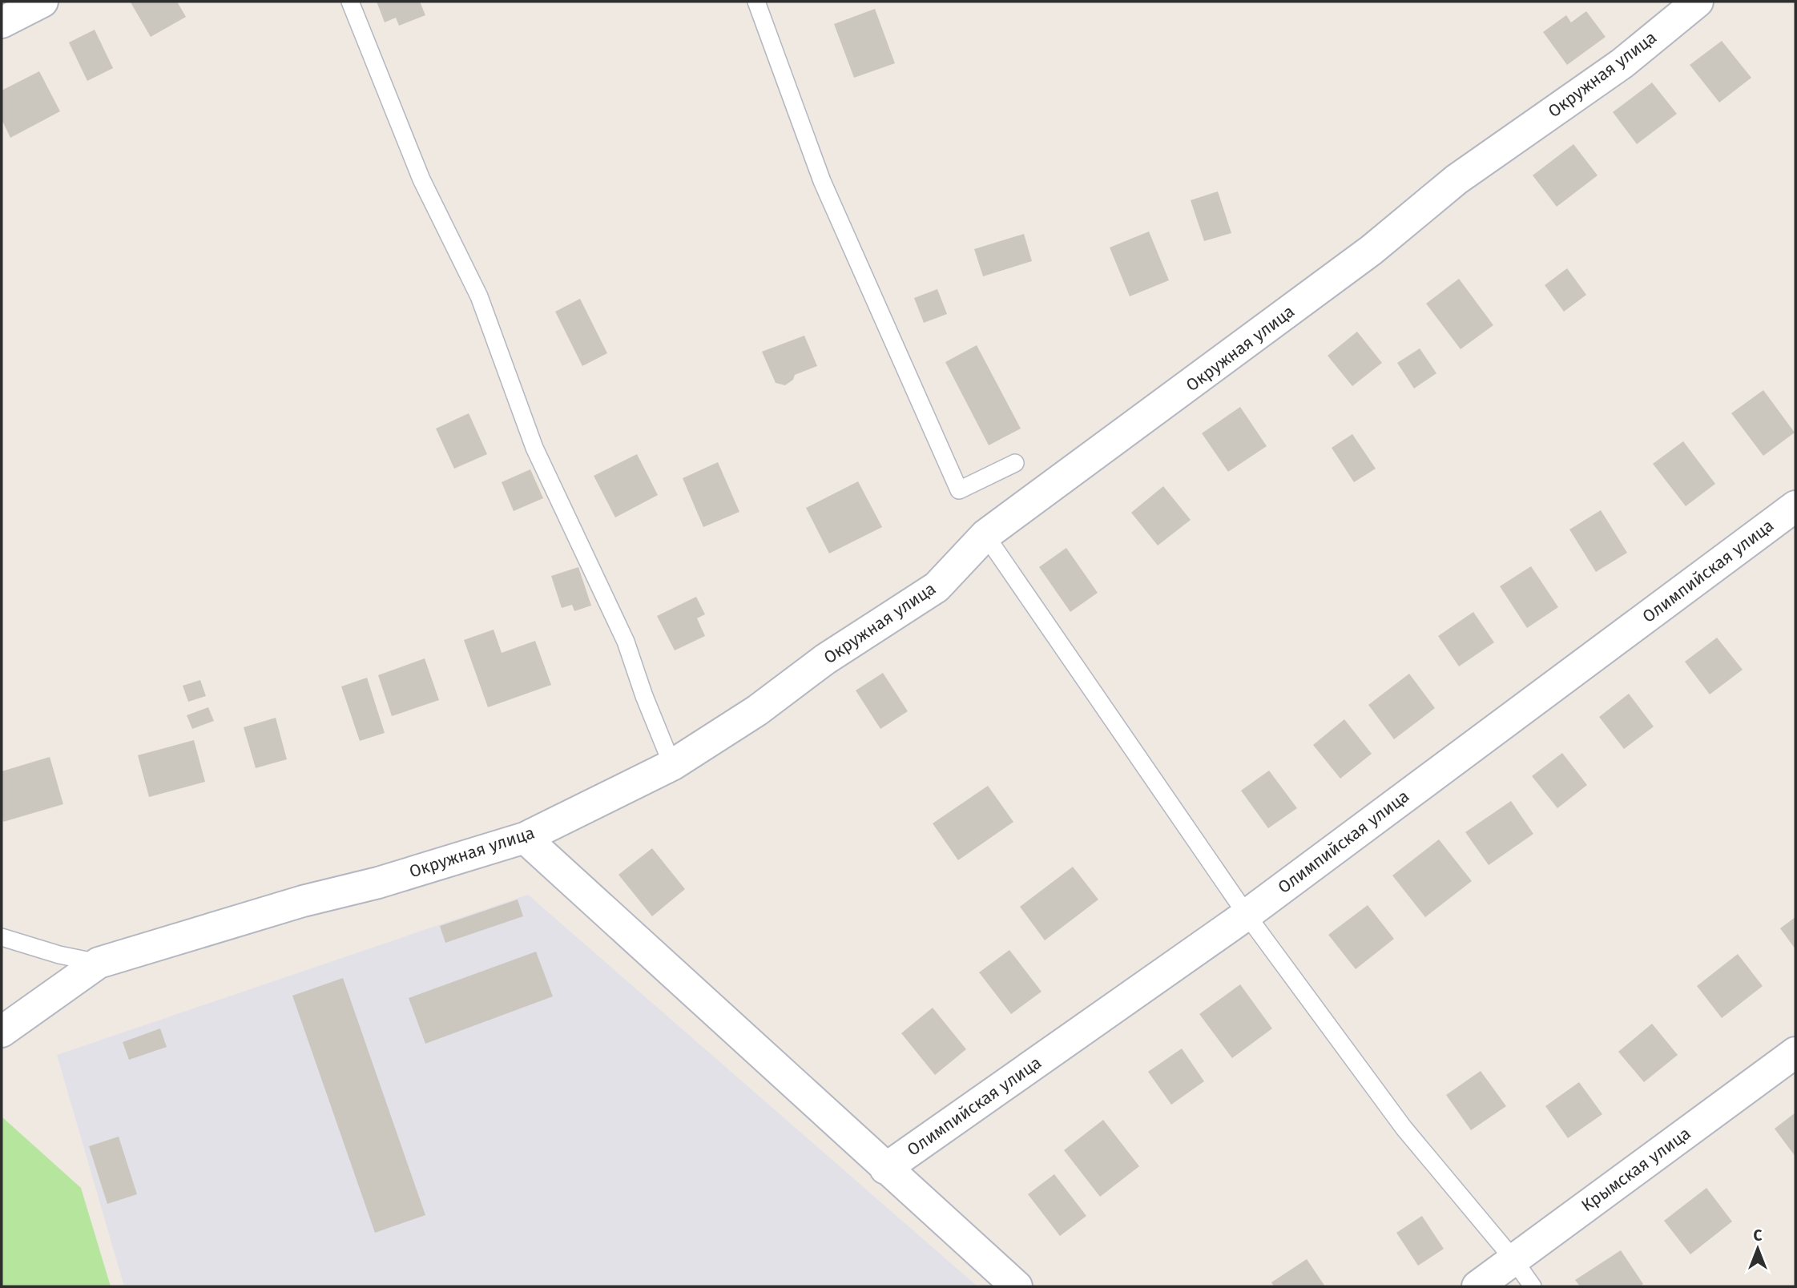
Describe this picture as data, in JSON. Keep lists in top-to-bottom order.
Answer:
{
  "streets": {
    "street": ["Окружная улица", "Олимпийская улица", "Крымская улица"]
  },
  "north": "top"
}
